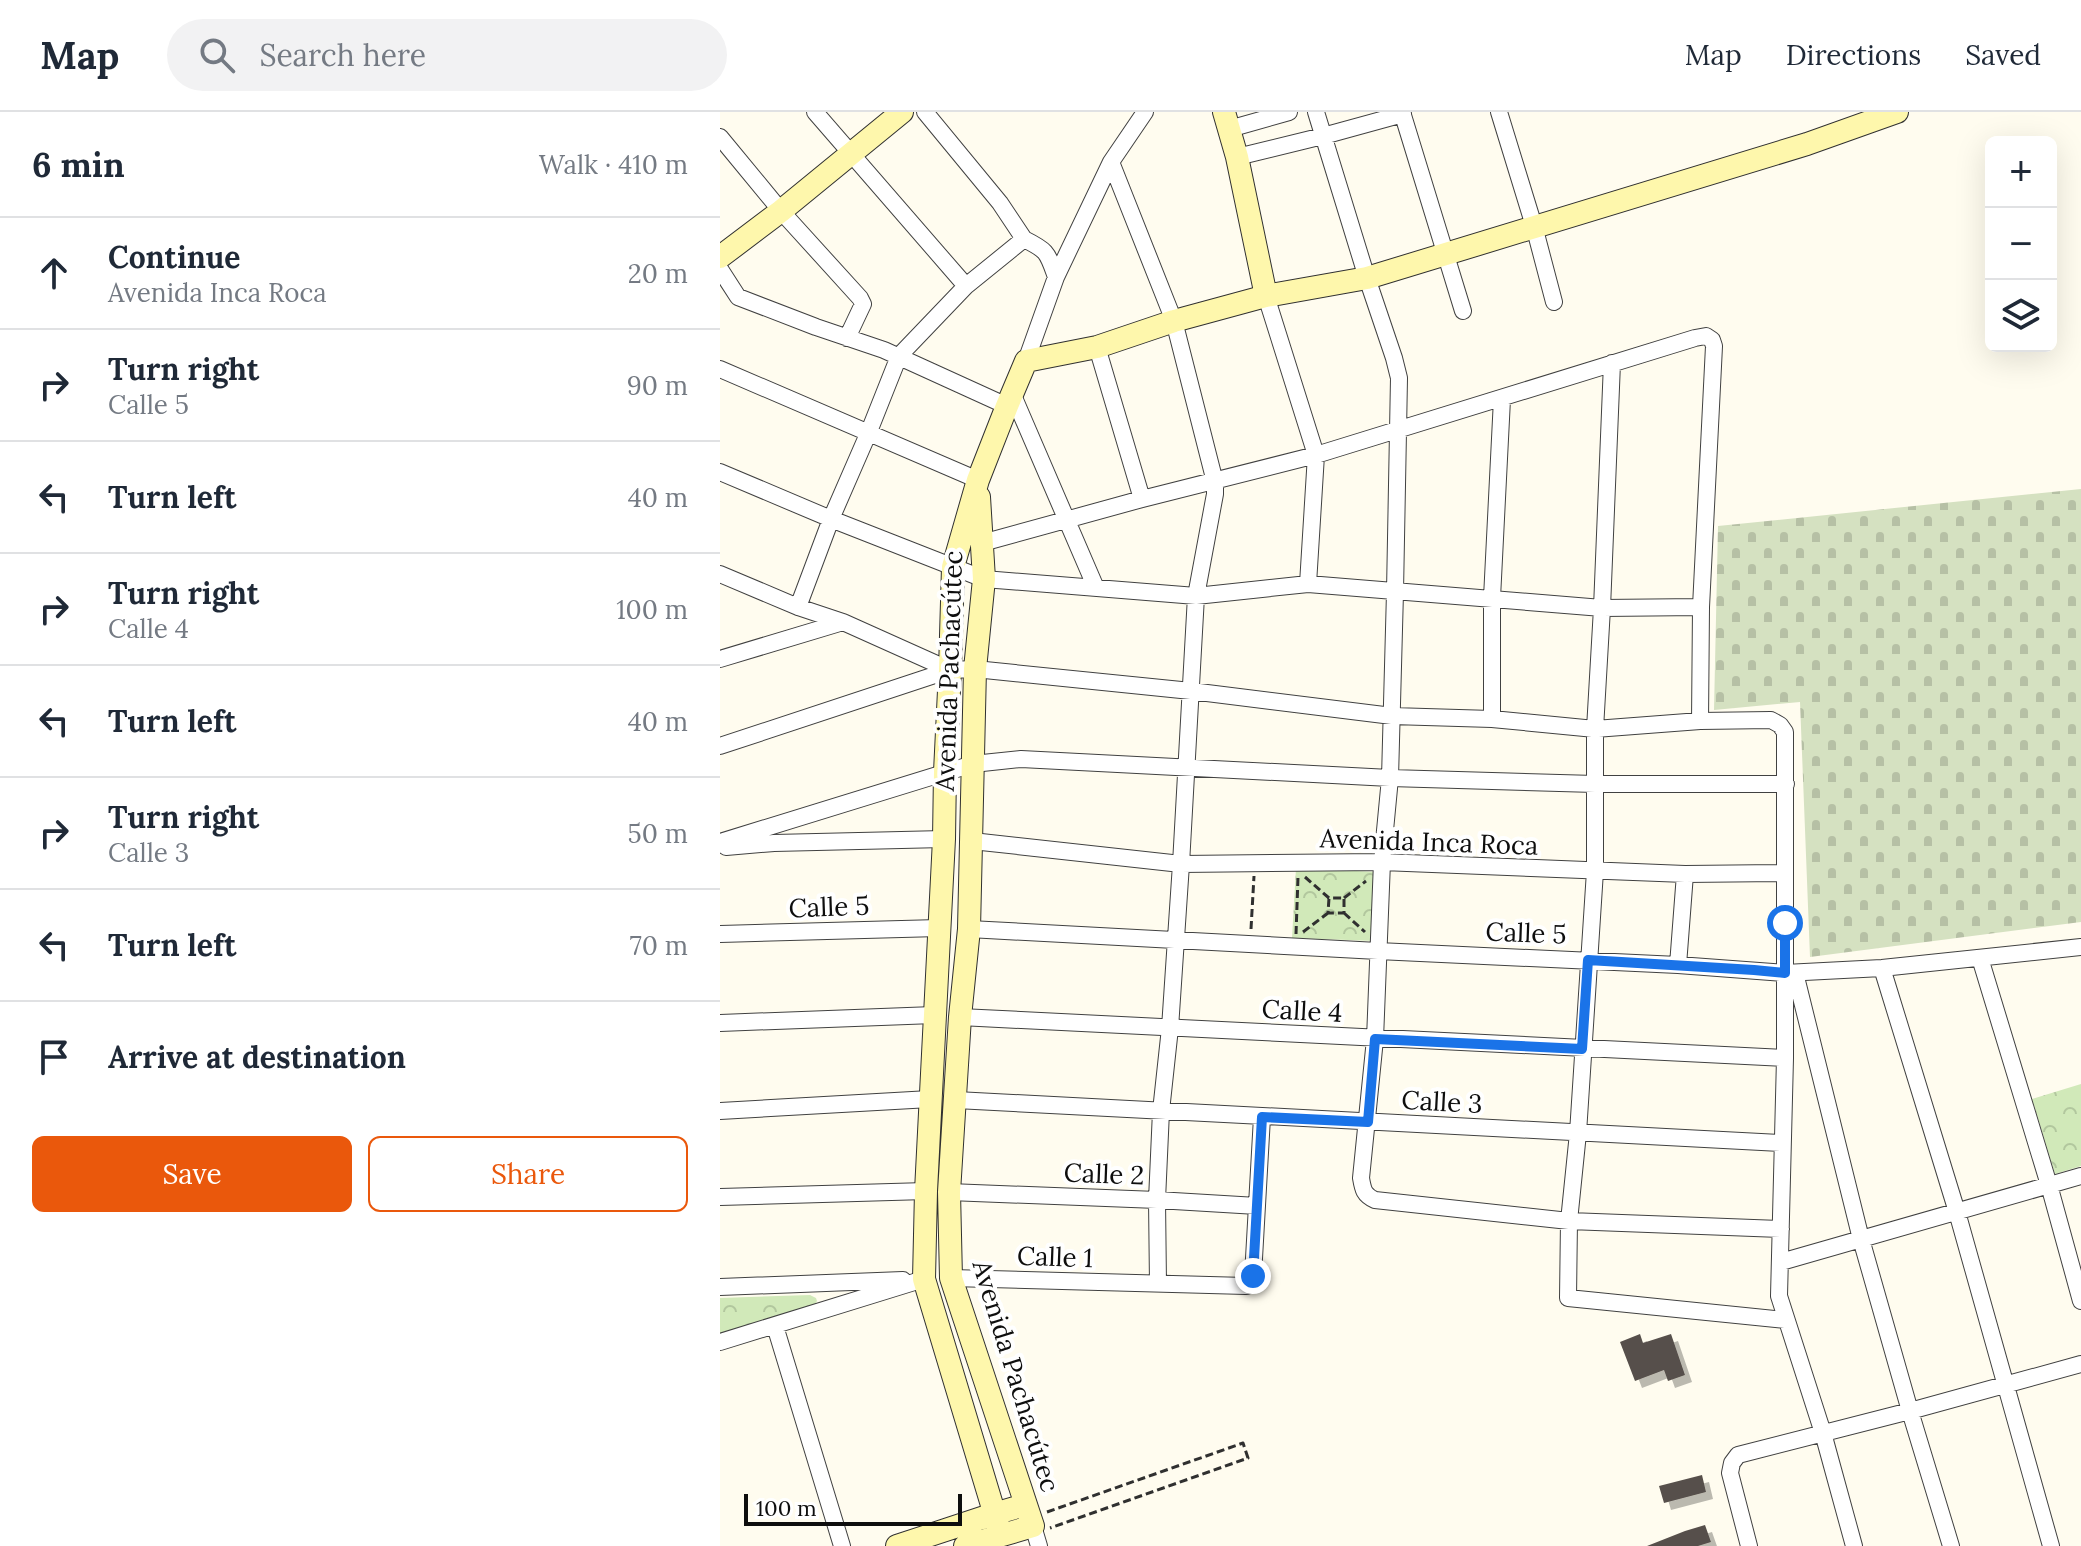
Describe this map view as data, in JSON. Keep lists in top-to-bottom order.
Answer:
{
  "streets": {
    "street": [
      "Avenida Pachacútec",
      "Avenida Inca Roca",
      "Calle 5",
      "Calle 4",
      "Calle 3",
      "Calle 2",
      "Calle 1"
    ]
  },
  "crossings": [
    ["Avenida Pachacútec", "Avenida Inca Roca"],
    ["Avenida Pachacútec", "Calle 5"],
    ["Avenida Pachacútec", "Calle 4"],
    ["Avenida Pachacútec", "Calle 3"],
    ["Avenida Pachacútec", "Calle 2"],
    ["Avenida Pachacútec", "Calle 1"],
    ["Calle 2", "Calle 1"]
  ],
  "scale_bar": "100 m",
  "page": {
    "header": "Map",
    "search": "Search here",
    "nav": ["Map", "Directions", "Saved"],
    "heading": ["6 min", "Walk · 410 m"],
    "map_buttons": ["+", "−"],
    "list": [
      ["Continue", "Avenida Inca Roca", "20 m"],
      ["Turn right", "Calle 5", "90 m"],
      ["Turn left", "40 m"],
      ["Turn right", "Calle 4", "100 m"],
      ["Turn left", "40 m"],
      ["Turn right", "Calle 3", "50 m"],
      ["Turn left", "70 m"],
      "Arrive at destination"
    ],
    "buttons": ["Save", "Share"],
    "scale": "100 m"
  }
}
